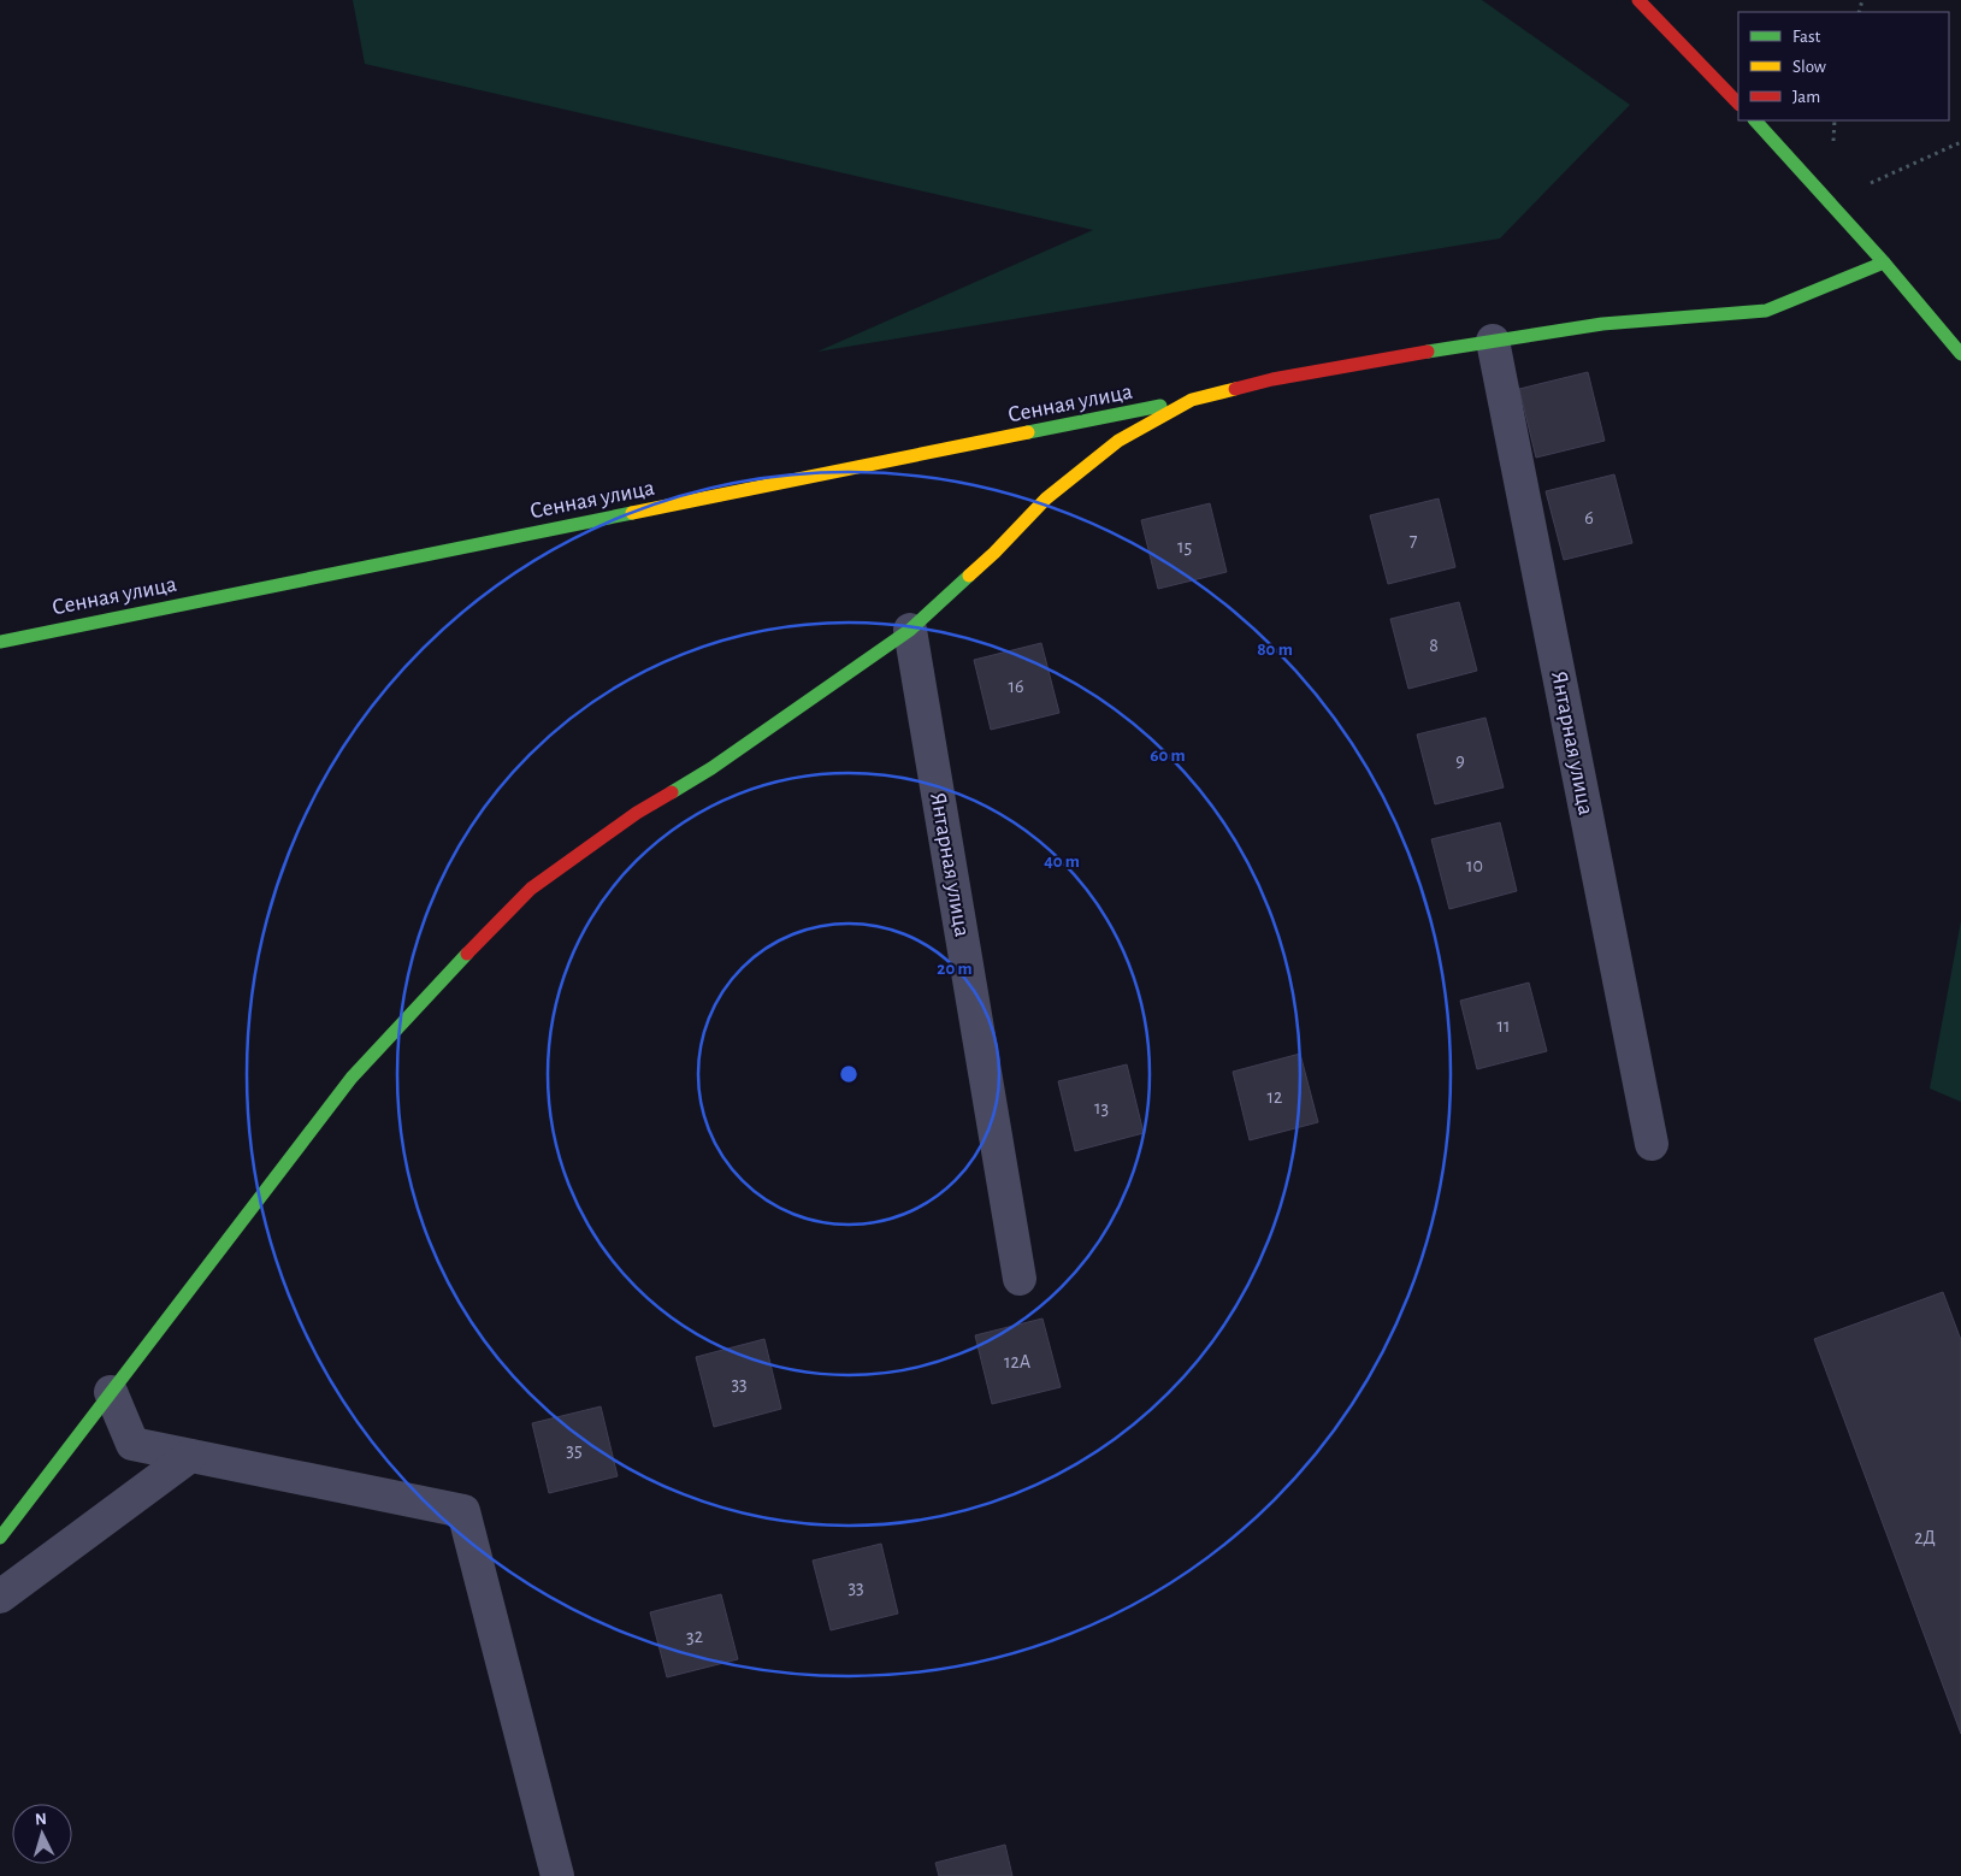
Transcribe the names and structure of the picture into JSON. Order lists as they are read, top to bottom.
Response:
{
  "streets": {
    "street": ["Сенная улица", "Янтарная улица"]
  },
  "house_numbers": [
    "6",
    "7",
    "15",
    "8",
    "16",
    "9",
    "10",
    "11",
    "12",
    "13",
    "12А",
    "33",
    "35",
    "2Д",
    "33",
    "32"
  ],
  "legend": ["Fast", "Slow", "Jam"],
  "north": "top",
  "rings": [
    "80 m",
    "60 m",
    "40 m",
    "20 m"
  ]
}
